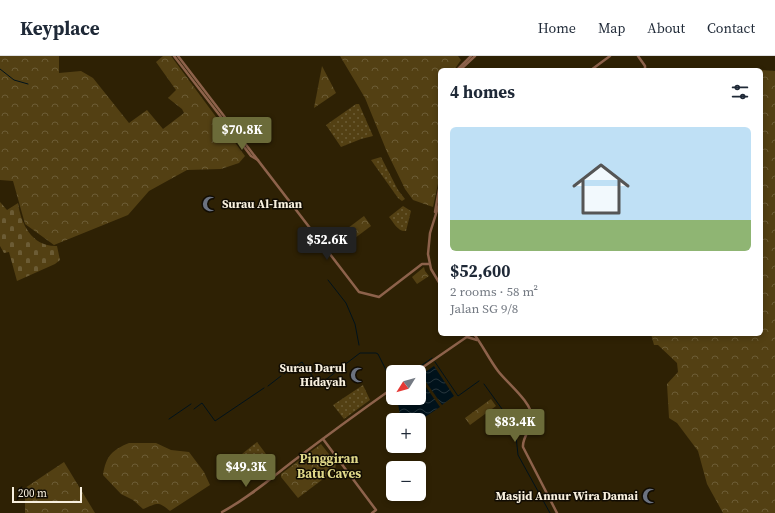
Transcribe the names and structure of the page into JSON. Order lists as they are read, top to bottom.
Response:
{
  "districts": ["Pinggiran Batu Caves"],
  "places": {
    "mosque": ["Surau Al-Iman", "Surau Darul Hidayah", "Masjid Annur Wira Damai"]
  },
  "scale_bar": "200 m",
  "north": "bottom left",
  "page": {
    "header": "Keyplace",
    "nav": [
      "Home",
      "Map",
      "About",
      "Contact"
    ],
    "heading": "4 homes",
    "list": [
      {
        "name": "$52,600",
        "note": "2 rooms · 58 m² · Jalan SG 9/8"
      }
    ],
    "price": [
      "$70.8K",
      "$52.6K",
      "$83.4K",
      "$49.3K"
    ],
    "map_buttons": ["+", "−"],
    "scale": "200 m"
  }
}
